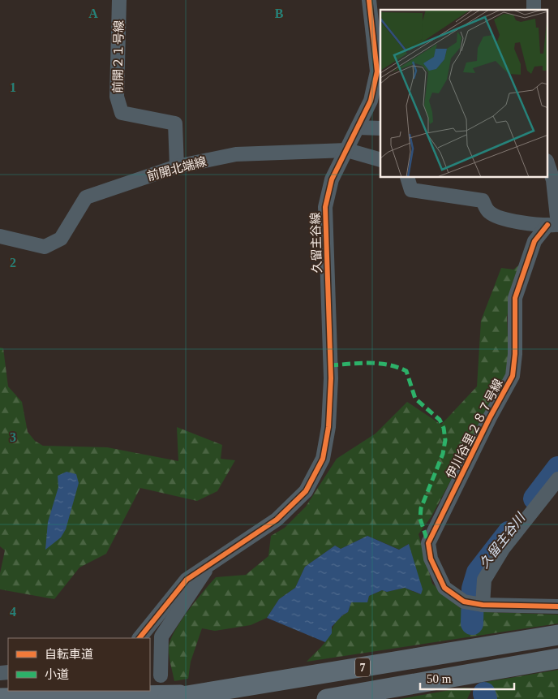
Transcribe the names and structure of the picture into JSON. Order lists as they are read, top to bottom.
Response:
{
  "streets": {
    "highway": ["7"],
    "street": [
      "前開２１号線",
      "前開北端線",
      "久留主谷線",
      "伊川谷里２８７号線"
    ]
  },
  "crossings": [
    ["前開２１号線", "前開北端線"],
    ["前開北端線", "久留主谷線"]
  ],
  "water": ["久留主谷川"],
  "legend": ["自転車道", "小道"],
  "scale_bar": "50 m",
  "grid": {
    "columns": ["A", "B"],
    "rows": [
      "1",
      "2",
      "3",
      "4"
    ]
  }
}
